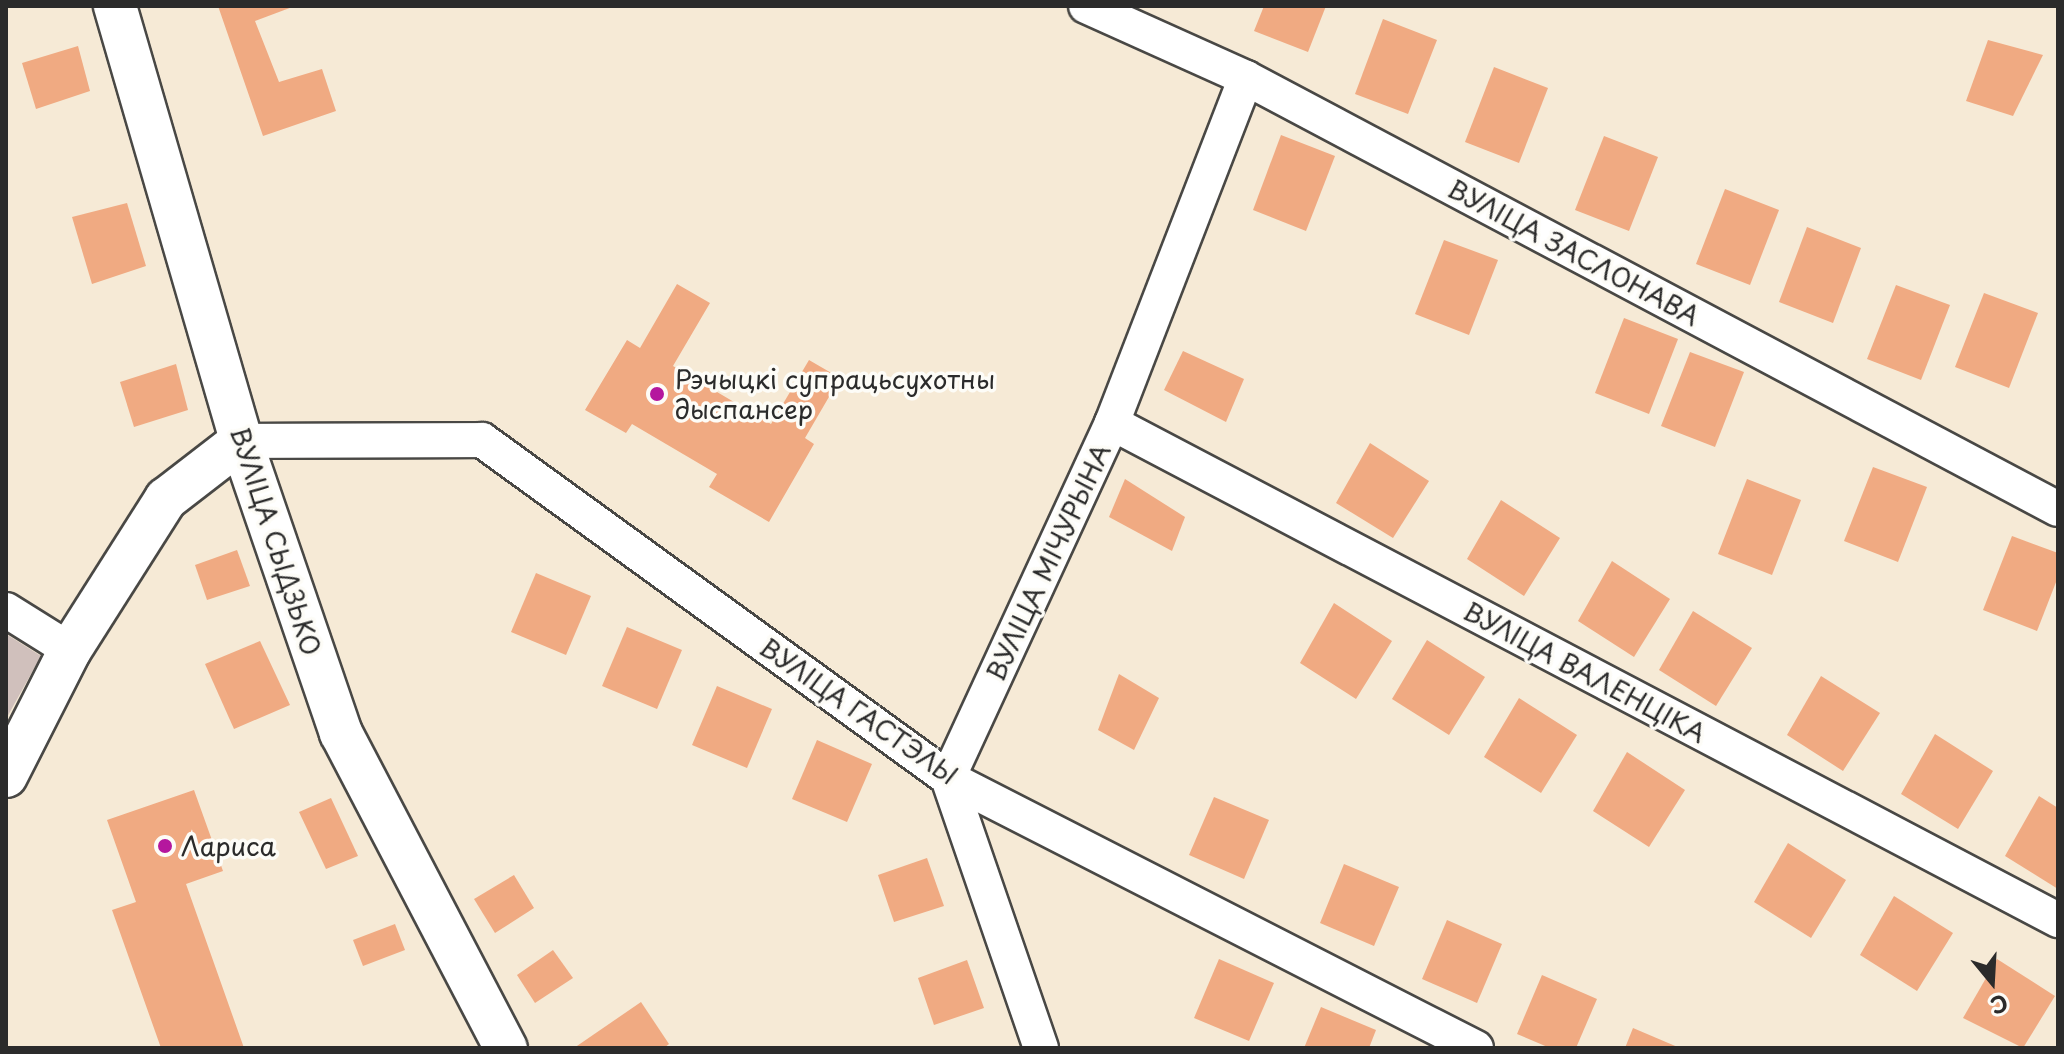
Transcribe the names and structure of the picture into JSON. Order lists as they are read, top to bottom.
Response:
{
  "streets": {
    "street": [
      "ВУЛІЦА ЗАСЛОНАВА",
      "ВУЛІЦА СЫДЗЬКО",
      "ВУЛІЦА МІЧУРЫНА",
      "ВУЛІЦА ВАЛЕНЦІКА",
      "ВУЛІЦА ГАСТЭЛЫ"
    ]
  },
  "crossings": [
    ["ВУЛІЦА ЗАСЛОНАВА", "ВУЛІЦА МІЧУРЫНА"],
    ["ВУЛІЦА СЫДЗЬКО", "ВУЛІЦА ГАСТЭЛЫ"],
    ["ВУЛІЦА МІЧУРЫНА", "ВУЛІЦА ВАЛЕНЦІКА"],
    ["ВУЛІЦА МІЧУРЫНА", "ВУЛІЦА ГАСТЭЛЫ"]
  ],
  "places": ["Рэчыцкі супрацьсухотны дыспансер", "Лариса"],
  "north": "bottom"
}
